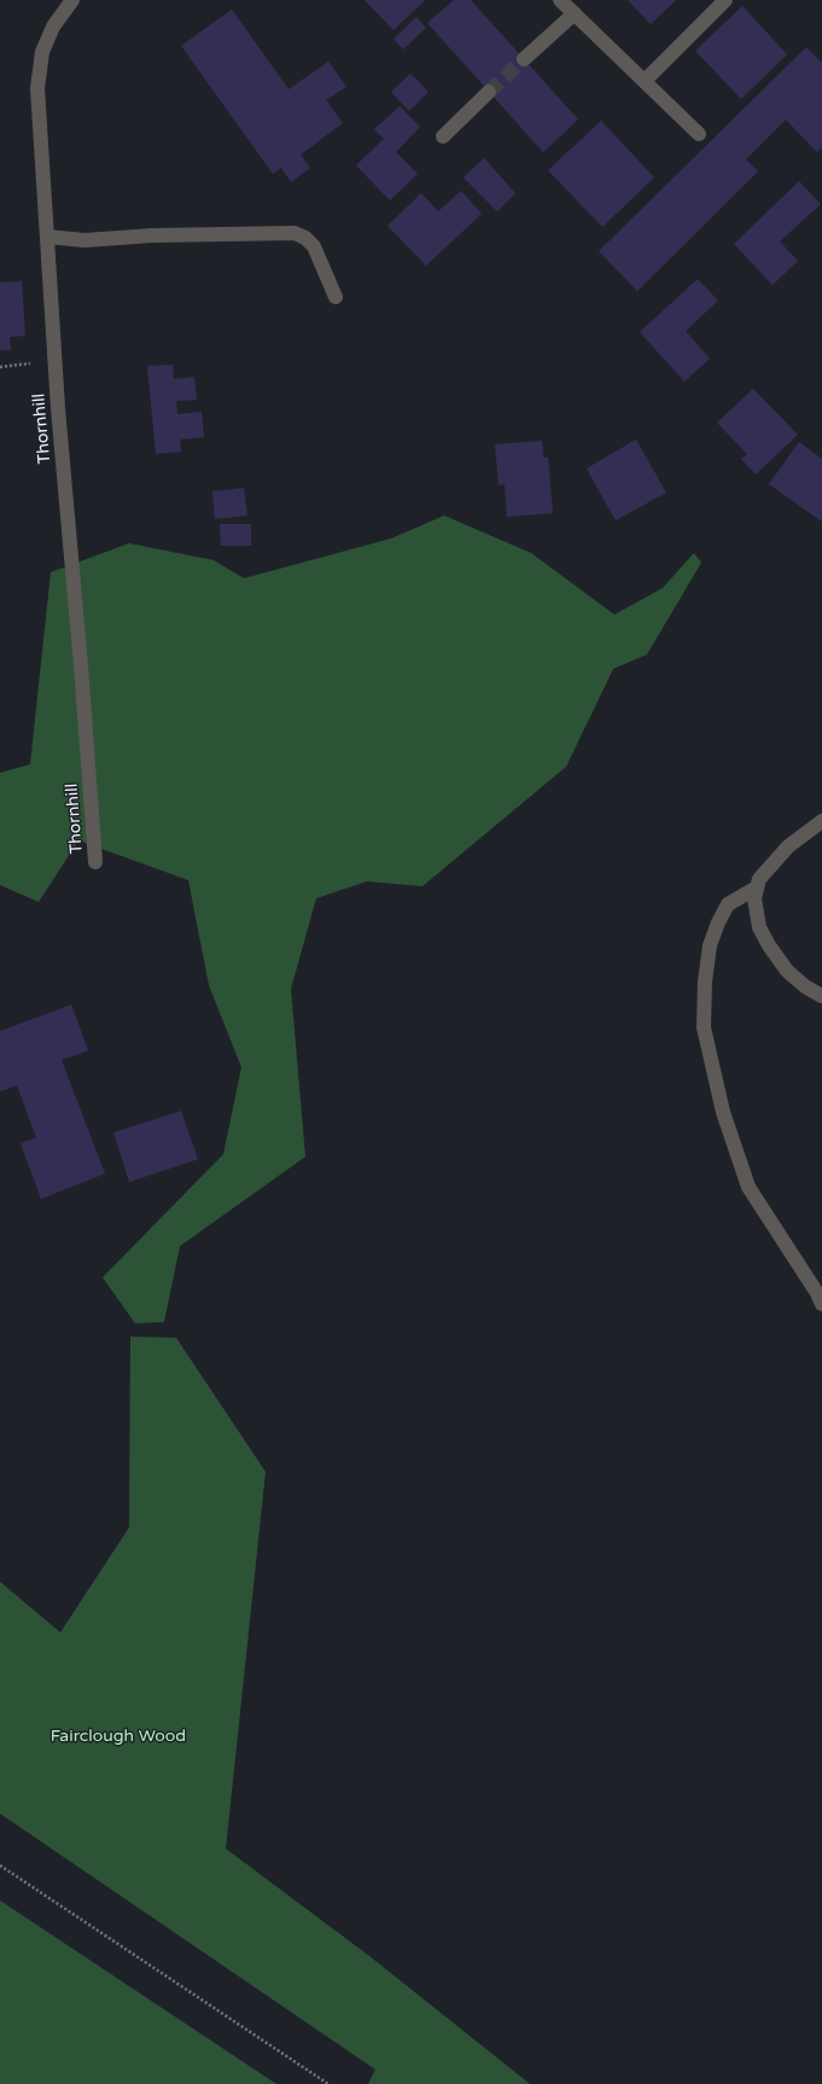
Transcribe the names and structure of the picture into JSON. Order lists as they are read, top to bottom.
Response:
{
  "streets": {
    "street": ["Thornhill"]
  },
  "parks": ["Fairclough Wood"]
}
